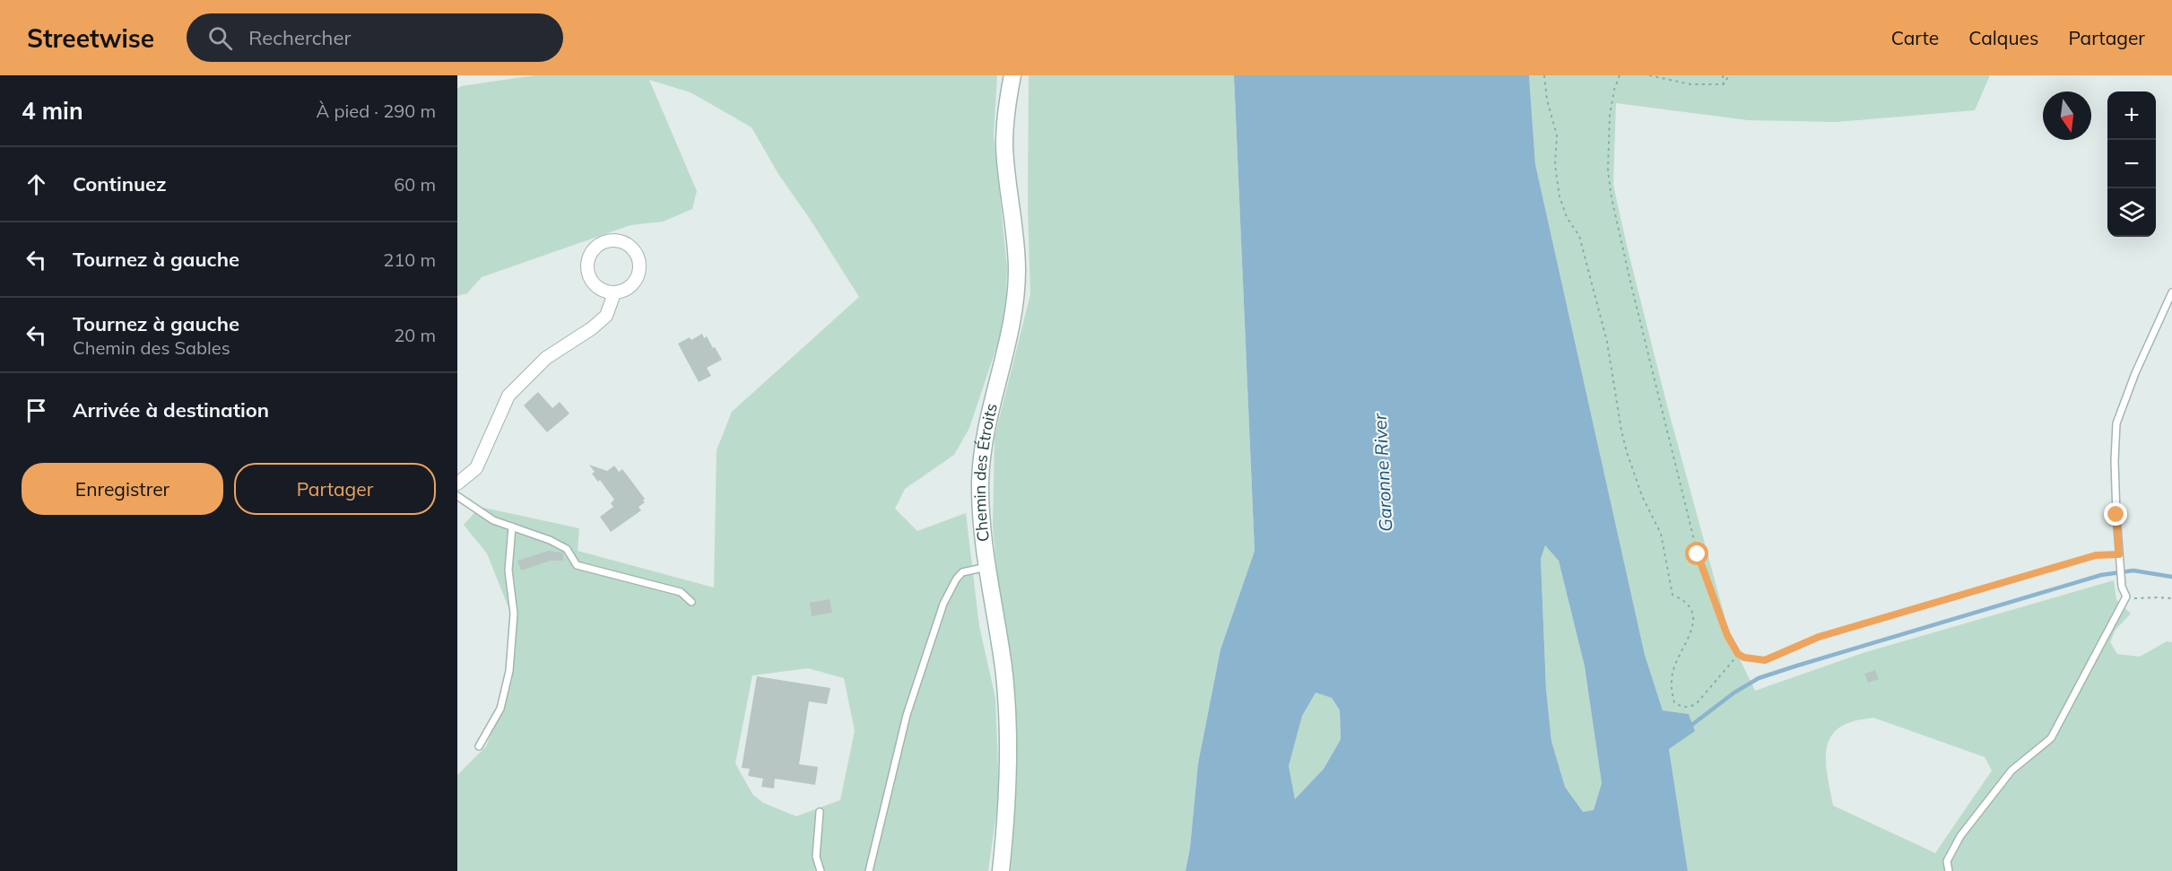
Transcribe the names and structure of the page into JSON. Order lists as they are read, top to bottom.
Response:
{
  "streets": {
    "main road": ["Chemin des Étroits"]
  },
  "water": ["Garonne River"],
  "north": "bottom",
  "page": {
    "header": "Streetwise",
    "search": "Rechercher",
    "nav": ["Carte", "Calques", "Partager"],
    "heading": ["4 min", "À pied · 290 m"],
    "map_buttons": ["+", "−"],
    "list": [
      ["Continuez", "60 m"],
      ["Tournez à gauche", "210 m"],
      ["Tournez à gauche", "Chemin des Sables", "20 m"],
      "Arrivée à destination"
    ],
    "buttons": ["Enregistrer", "Partager"]
  }
}
